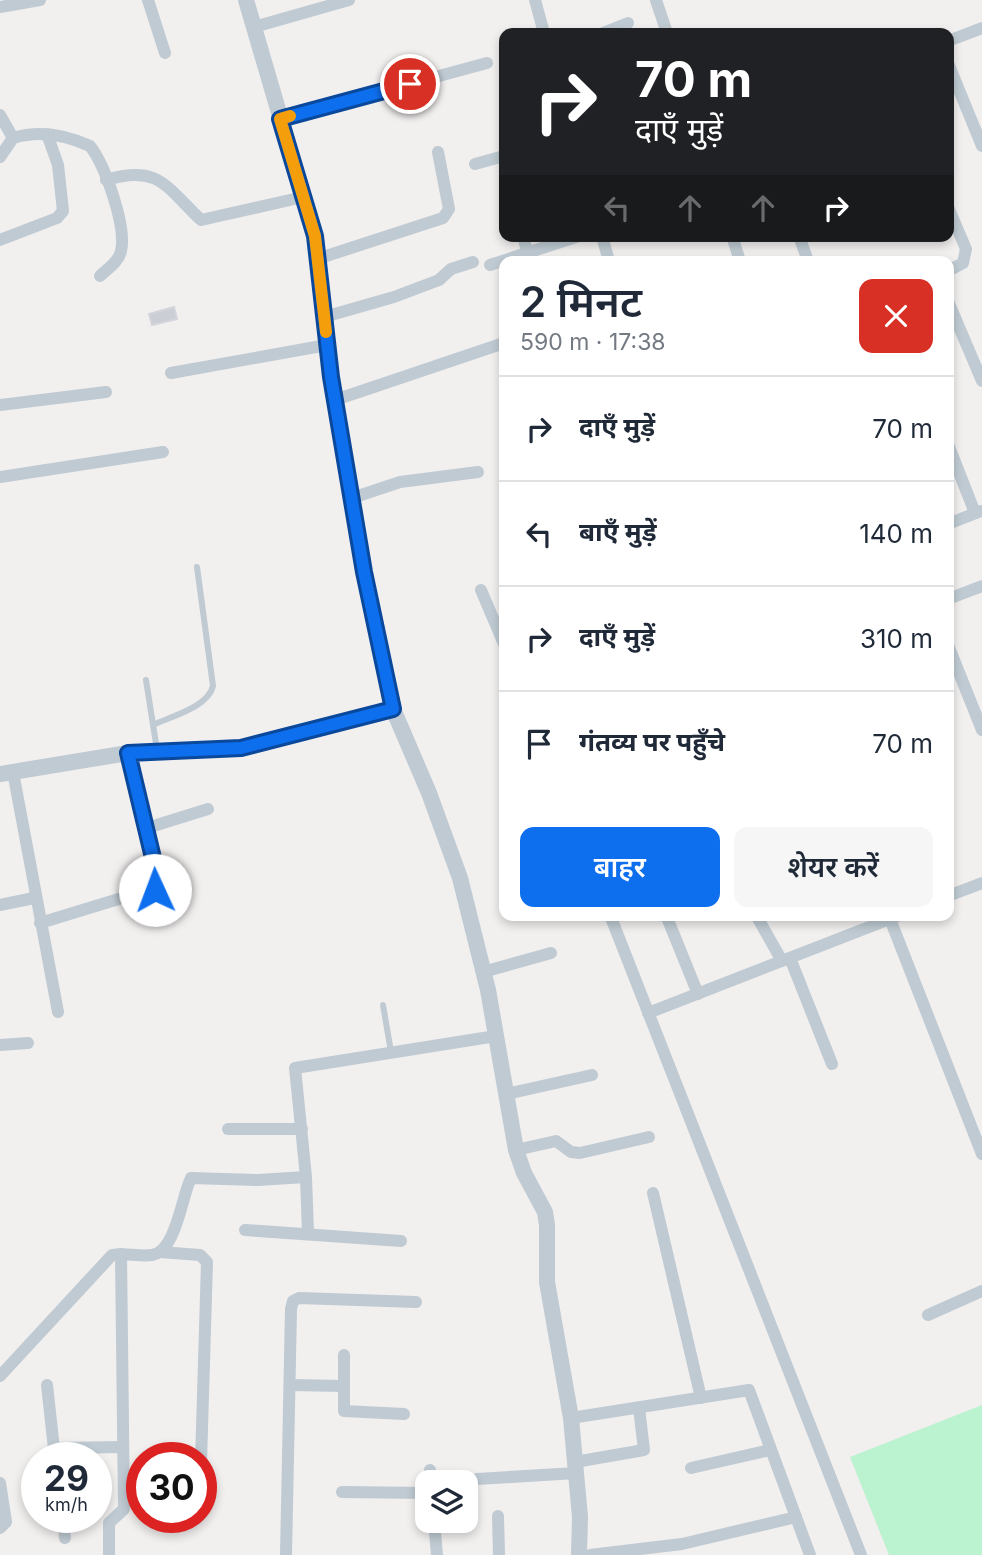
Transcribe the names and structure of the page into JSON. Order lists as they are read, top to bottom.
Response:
{
  "page": {
    "turn": ["70 m", "दाएँ मुड़ें"],
    "heading": ["2 मिनट", "590 m · 17:38"],
    "list": [
      {
        "name": "दाएँ मुड़ें",
        "value": "70 m"
      },
      {
        "name": "बाएँ मुड़ें",
        "value": "140 m"
      },
      {
        "name": "दाएँ मुड़ें",
        "value": "310 m"
      },
      {
        "name": "गंतव्य पर पहुँचे",
        "value": "70 m"
      }
    ],
    "buttons": ["बाहर", "शेयर करें"],
    "speed": "29 km/h",
    "limit": "30"
  }
}
